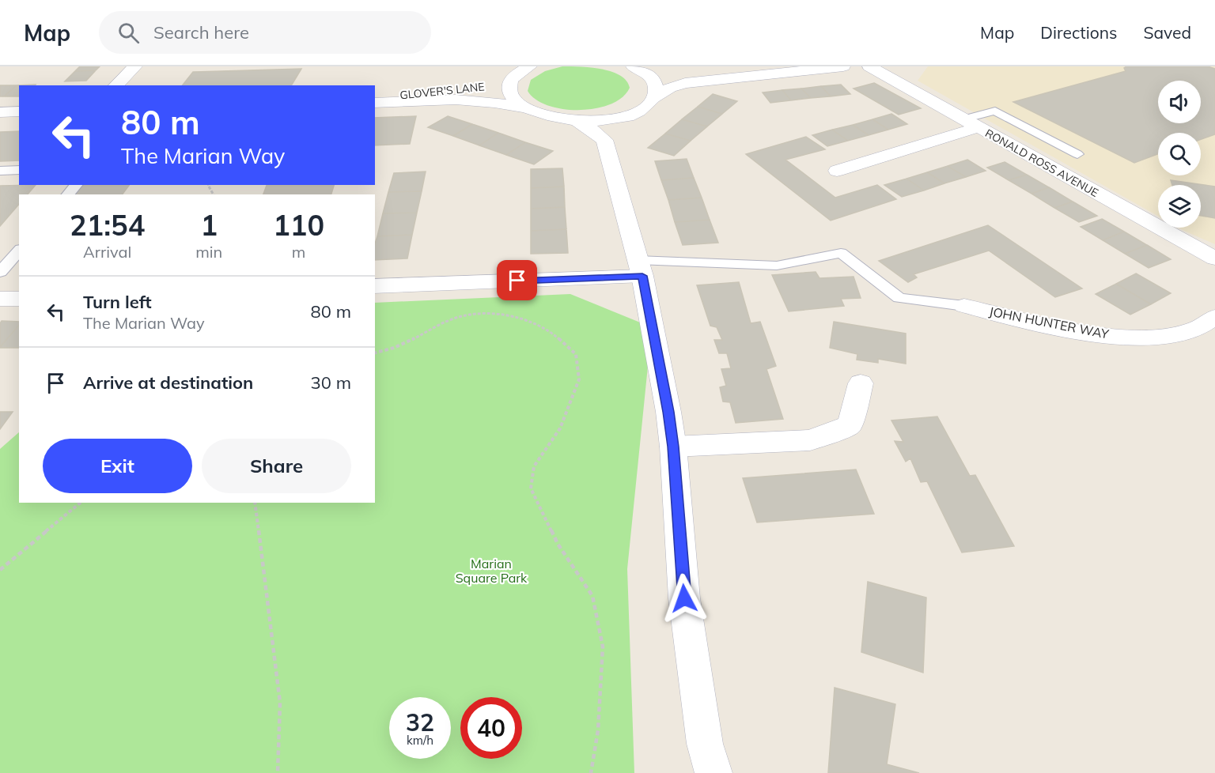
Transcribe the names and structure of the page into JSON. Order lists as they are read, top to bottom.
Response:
{
  "streets": {
    "street": ["GLOVER'S LANE", "RONALD ROSS AVENUE", "JOHN HUNTER WAY"]
  },
  "parks": ["Marian Square Park"],
  "page": {
    "header": "Map",
    "search": "Search here",
    "nav": ["Map", "Directions", "Saved"],
    "turn": ["80 m", "The Marian Way"],
    "eta": [
      "21:54",
      "Arrival",
      "1",
      "min",
      "110",
      "m"
    ],
    "list": [
      {
        "name": "Turn left",
        "note": "The Marian Way",
        "value": "80 m"
      },
      {
        "name": "Arrive at destination",
        "value": "30 m"
      }
    ],
    "buttons": ["Exit", "Share"],
    "speed": "32 km/h",
    "limit": "40"
  }
}
